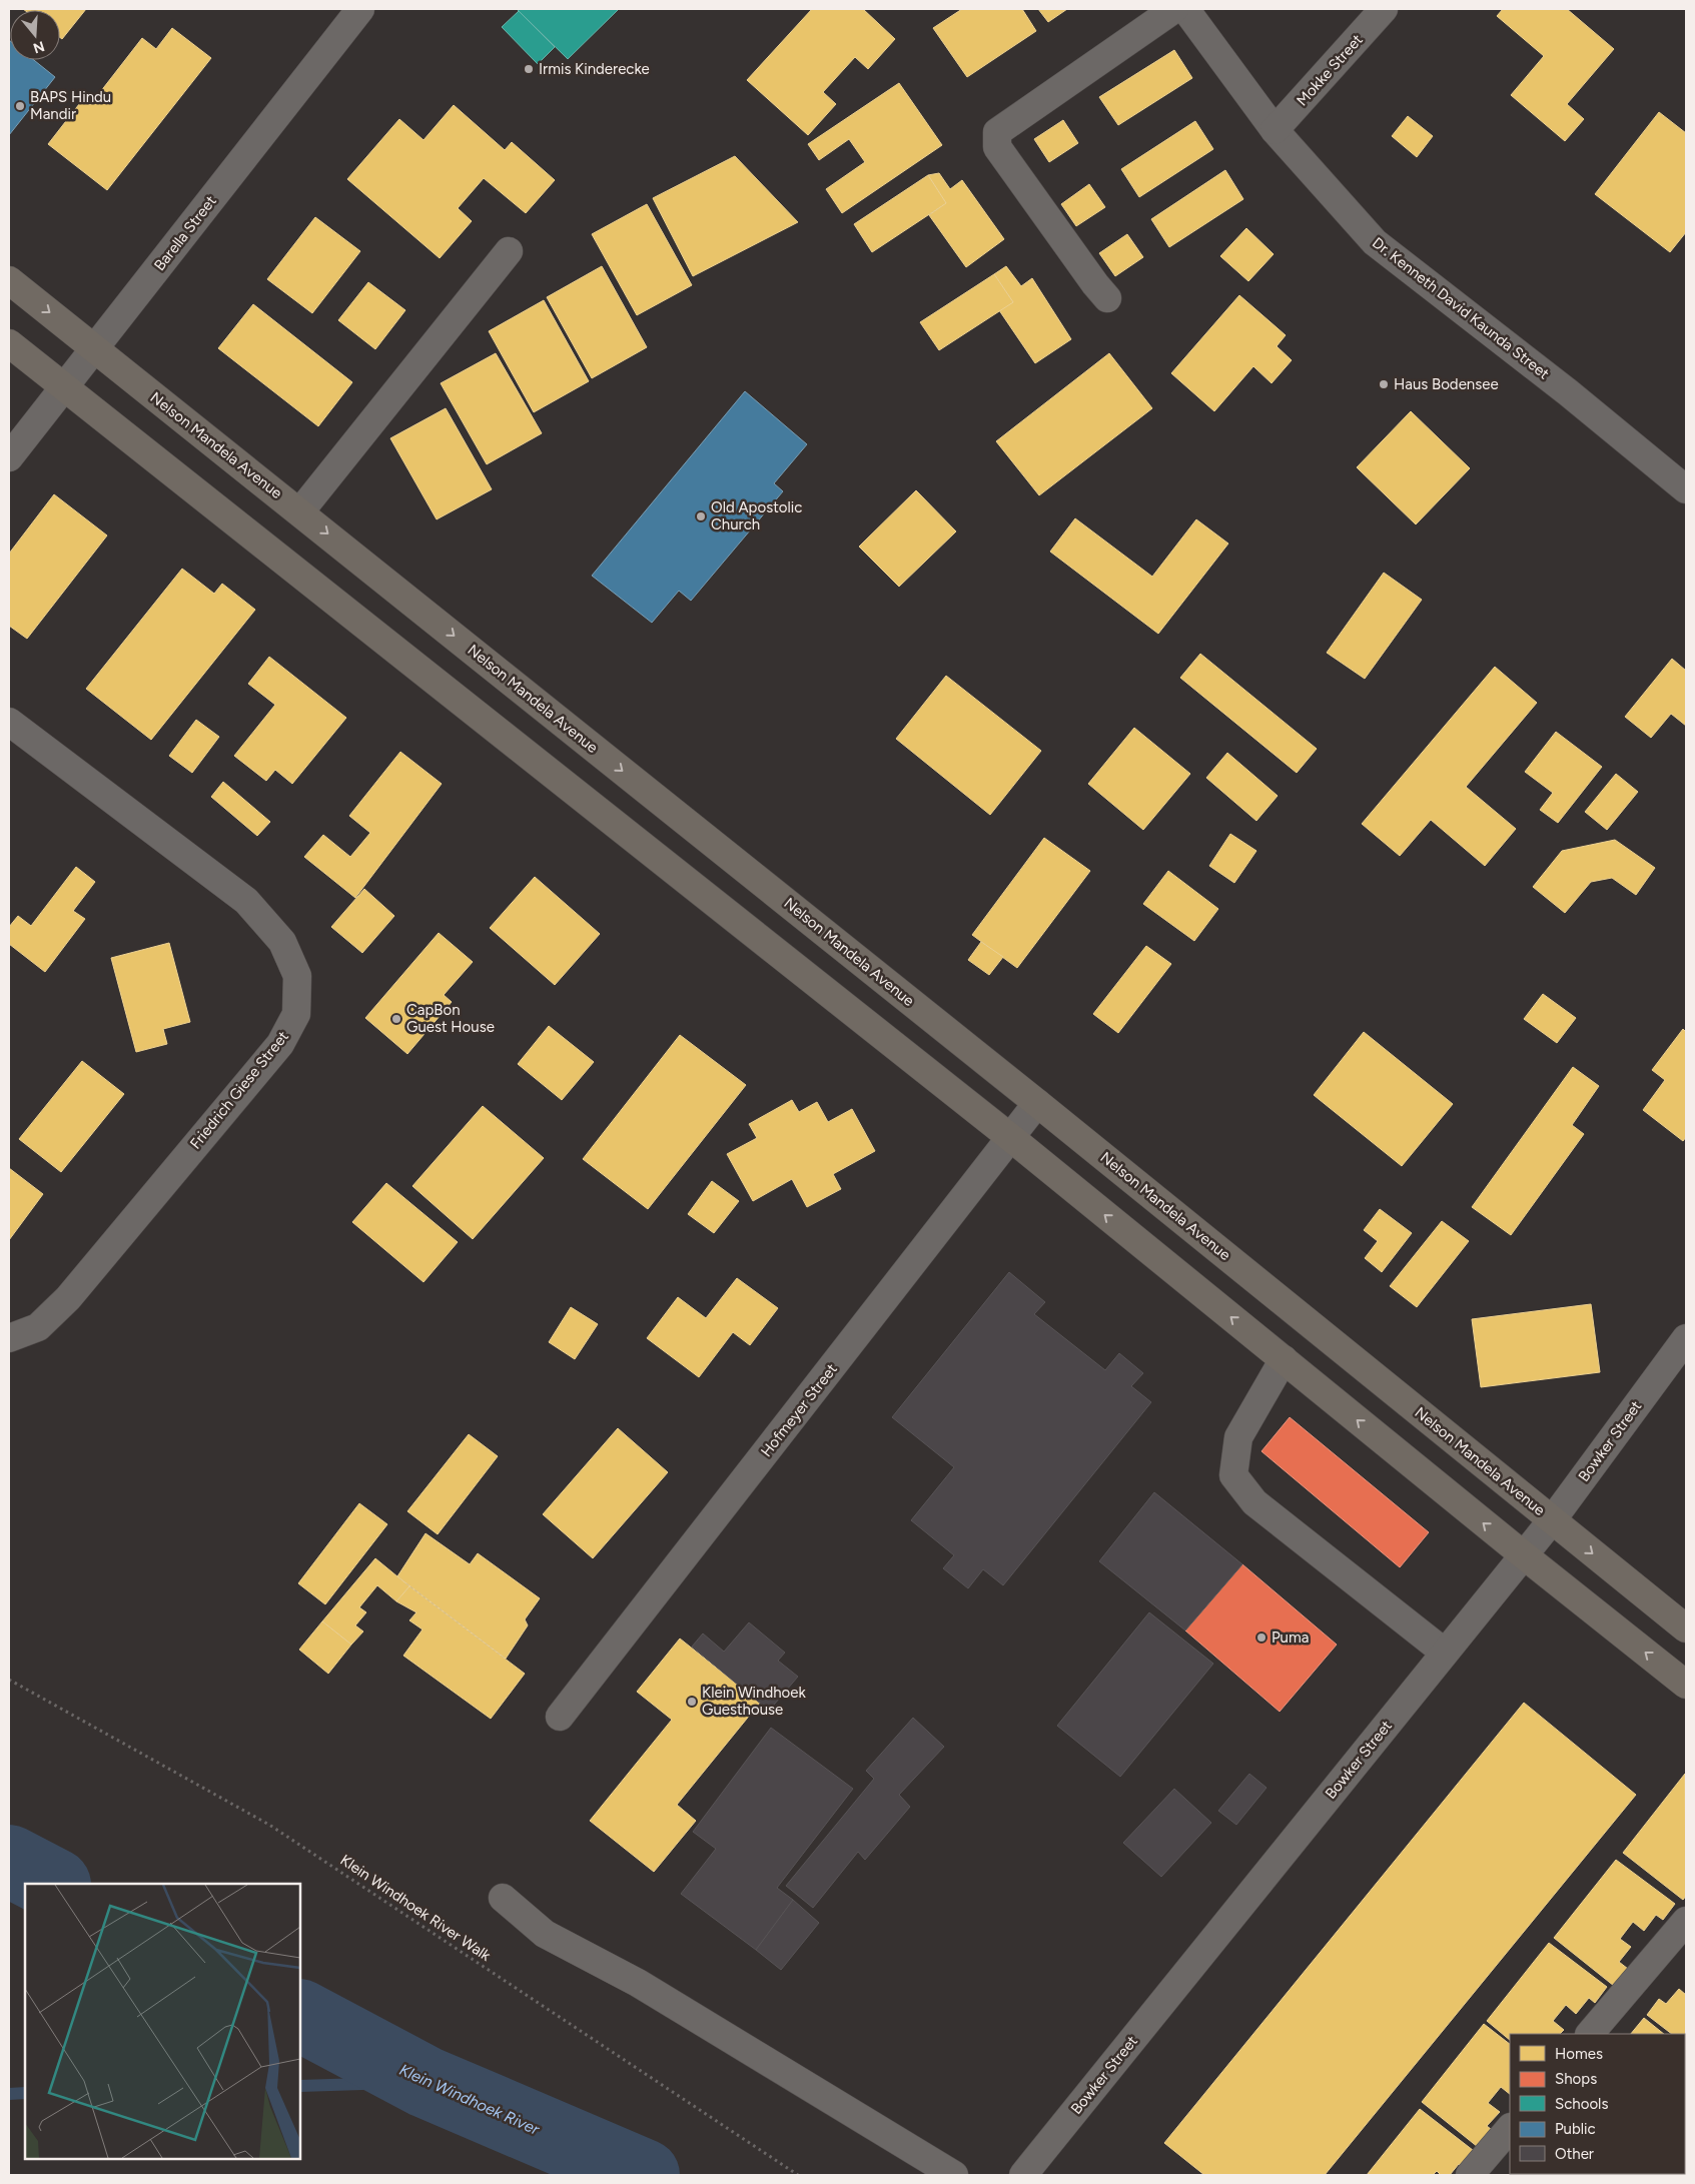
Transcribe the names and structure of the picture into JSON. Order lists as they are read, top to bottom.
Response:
{
  "streets": {
    "main road": ["Nelson Mandela Avenue"],
    "street": [
      "Mokke Street",
      "Barella Street",
      "Dr. Kenneth David Kaunda Street",
      "Friedrich Giese Street",
      "Hofmeyer Street",
      "Bowker Street"
    ],
    "path": ["Klein Windhoek River Walk"]
  },
  "crossings": [
    ["Mokke Street", "Dr. Kenneth David Kaunda Street"],
    ["Barella Street", "Nelson Mandela Avenue"],
    ["Nelson Mandela Avenue", "Hofmeyer Street"],
    ["Nelson Mandela Avenue", "Bowker Street"]
  ],
  "water": ["Klein Windhoek River"],
  "places": [
    "Irmis Kinderecke",
    "BAPS Hindu Mandir",
    "Haus Bodensee",
    "Old Apostolic Church",
    "CapBon Guest House",
    "Puma",
    "Klein Windhoek Guesthouse"
  ],
  "legend": [
    "Homes",
    "Shops",
    "Schools",
    "Public",
    "Other"
  ],
  "north": "bottom"
}
